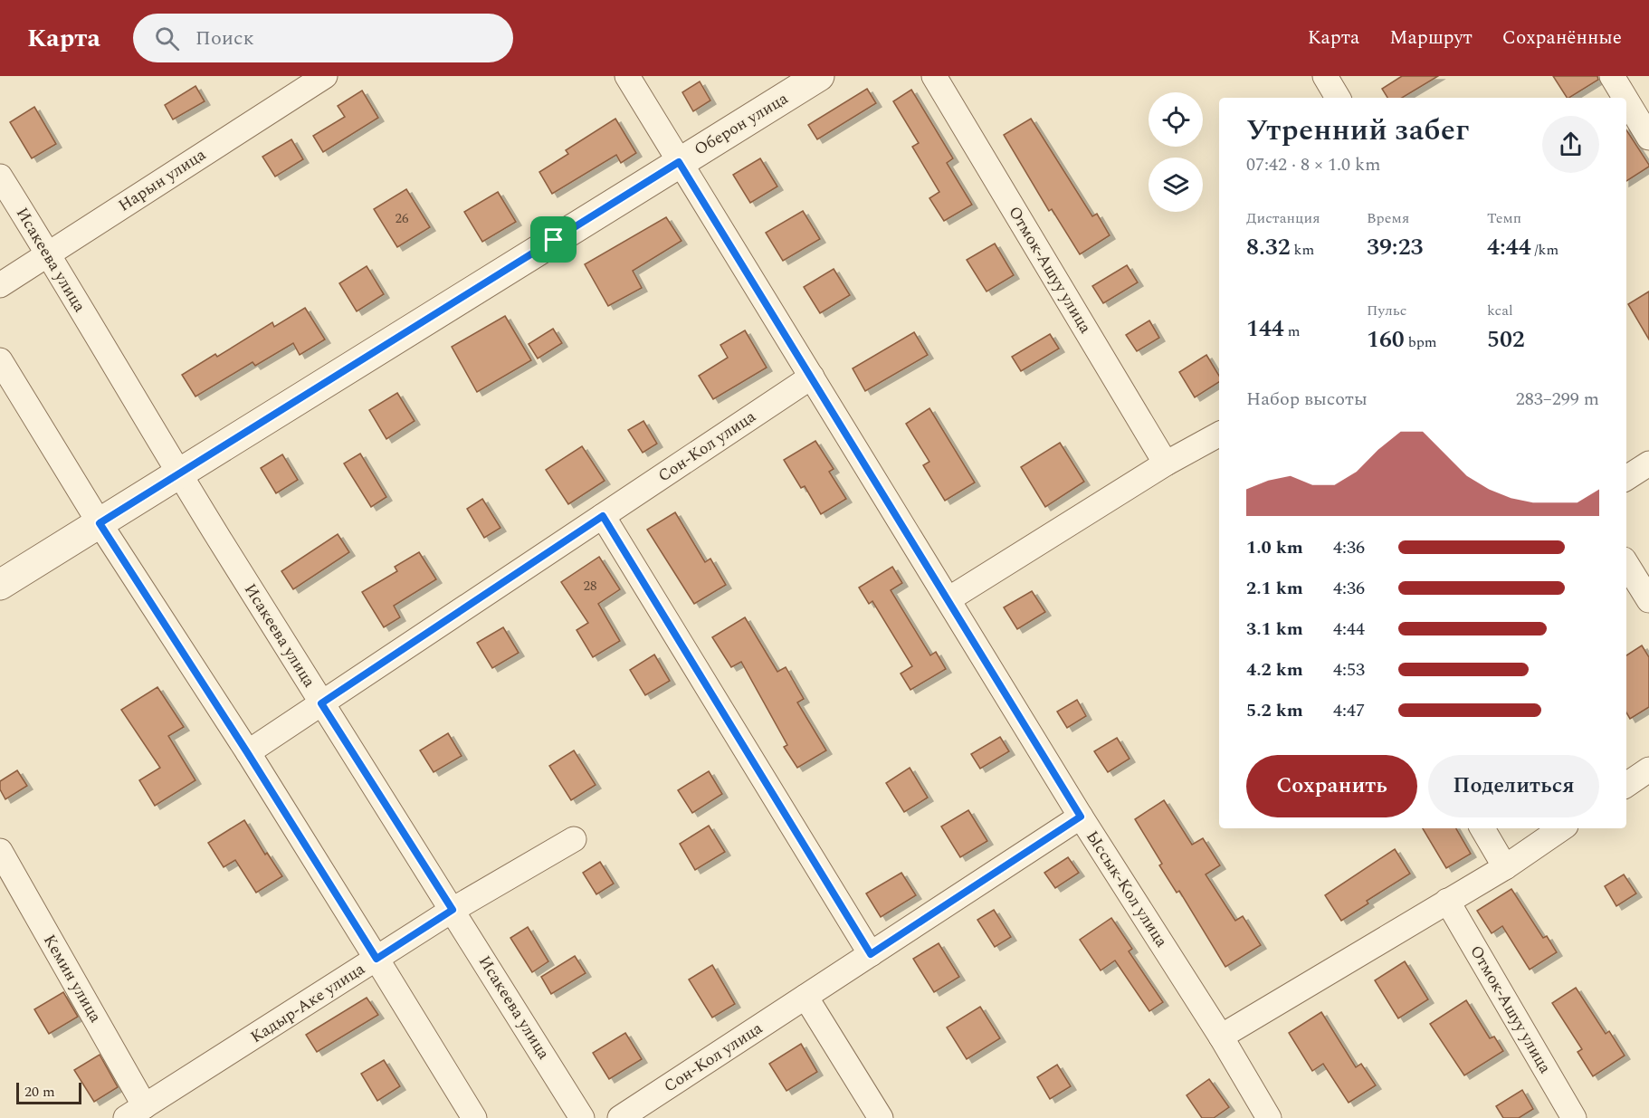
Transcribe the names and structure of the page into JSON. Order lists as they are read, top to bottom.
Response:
{
  "streets": {
    "street": [
      "Оберон улица",
      "Нарын улица",
      "Исакеева улица",
      "Отмок-Ашуу улица",
      "Сон-Кол улица",
      "Ыссык-Кол улица",
      "Кемин улица",
      "Кадыр-Аке улица"
    ]
  },
  "crossings": [
    ["Оберон улица", "Исакеева улица"],
    ["Оберон улица", "Ыссык-Кол улица"],
    ["Нарын улица", "Исакеева улица"],
    ["Исакеева улица", "Сон-Кол улица"],
    ["Исакеева улица", "Кадыр-Аке улица"],
    ["Сон-Кол улица", "Ыссык-Кол улица"],
    ["Кемин улица", "Кадыр-Аке улица"]
  ],
  "house_numbers": ["26", "28"],
  "scale_bar": "20 m",
  "page": {
    "header": "Карта",
    "search": "Поиск",
    "nav": ["Карта", "Маршрут", "Сохранённые"],
    "heading": ["Утренний забег", "07:42 · 8 × 1.0 km"],
    "stats": [
      ["Дистанция", "8.32 km"],
      ["Время", "39:23"],
      ["Темп", "4:44 /km"],
      ["144 m"],
      ["Пульс", "160 bpm"],
      ["kcal", "502"]
    ],
    "chart": ["Набор высоты", "283–299 m"],
    "list": [
      {
        "name": "1.0 km",
        "note": "4:36"
      },
      {
        "name": "2.1 km",
        "note": "4:36"
      },
      {
        "name": "3.1 km",
        "note": "4:44"
      },
      {
        "name": "4.2 km",
        "note": "4:53"
      },
      {
        "name": "5.2 km",
        "note": "4:47"
      }
    ],
    "buttons": ["Сохранить", "Поделиться"],
    "scale": "20 m"
  }
}
